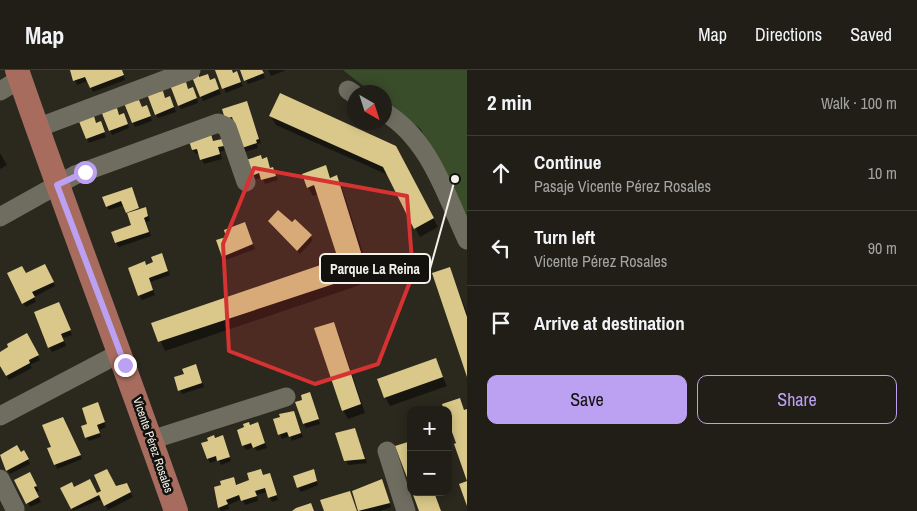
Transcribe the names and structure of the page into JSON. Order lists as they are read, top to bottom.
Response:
{
  "streets": {
    "main road": ["Vicente Pérez Rosales"]
  },
  "places": ["Parque La Reina"],
  "north": "bottom right",
  "page": {
    "header": "Map",
    "nav": ["Map", "Directions", "Saved"],
    "heading": ["2 min", "Walk · 100 m"],
    "list": [
      ["Continue", "Pasaje Vicente Pérez Rosales", "10 m"],
      ["Turn left", "Vicente Pérez Rosales", "90 m"],
      "Arrive at destination"
    ],
    "buttons": ["Save", "Share"],
    "map_buttons": ["+", "−"]
  }
}
